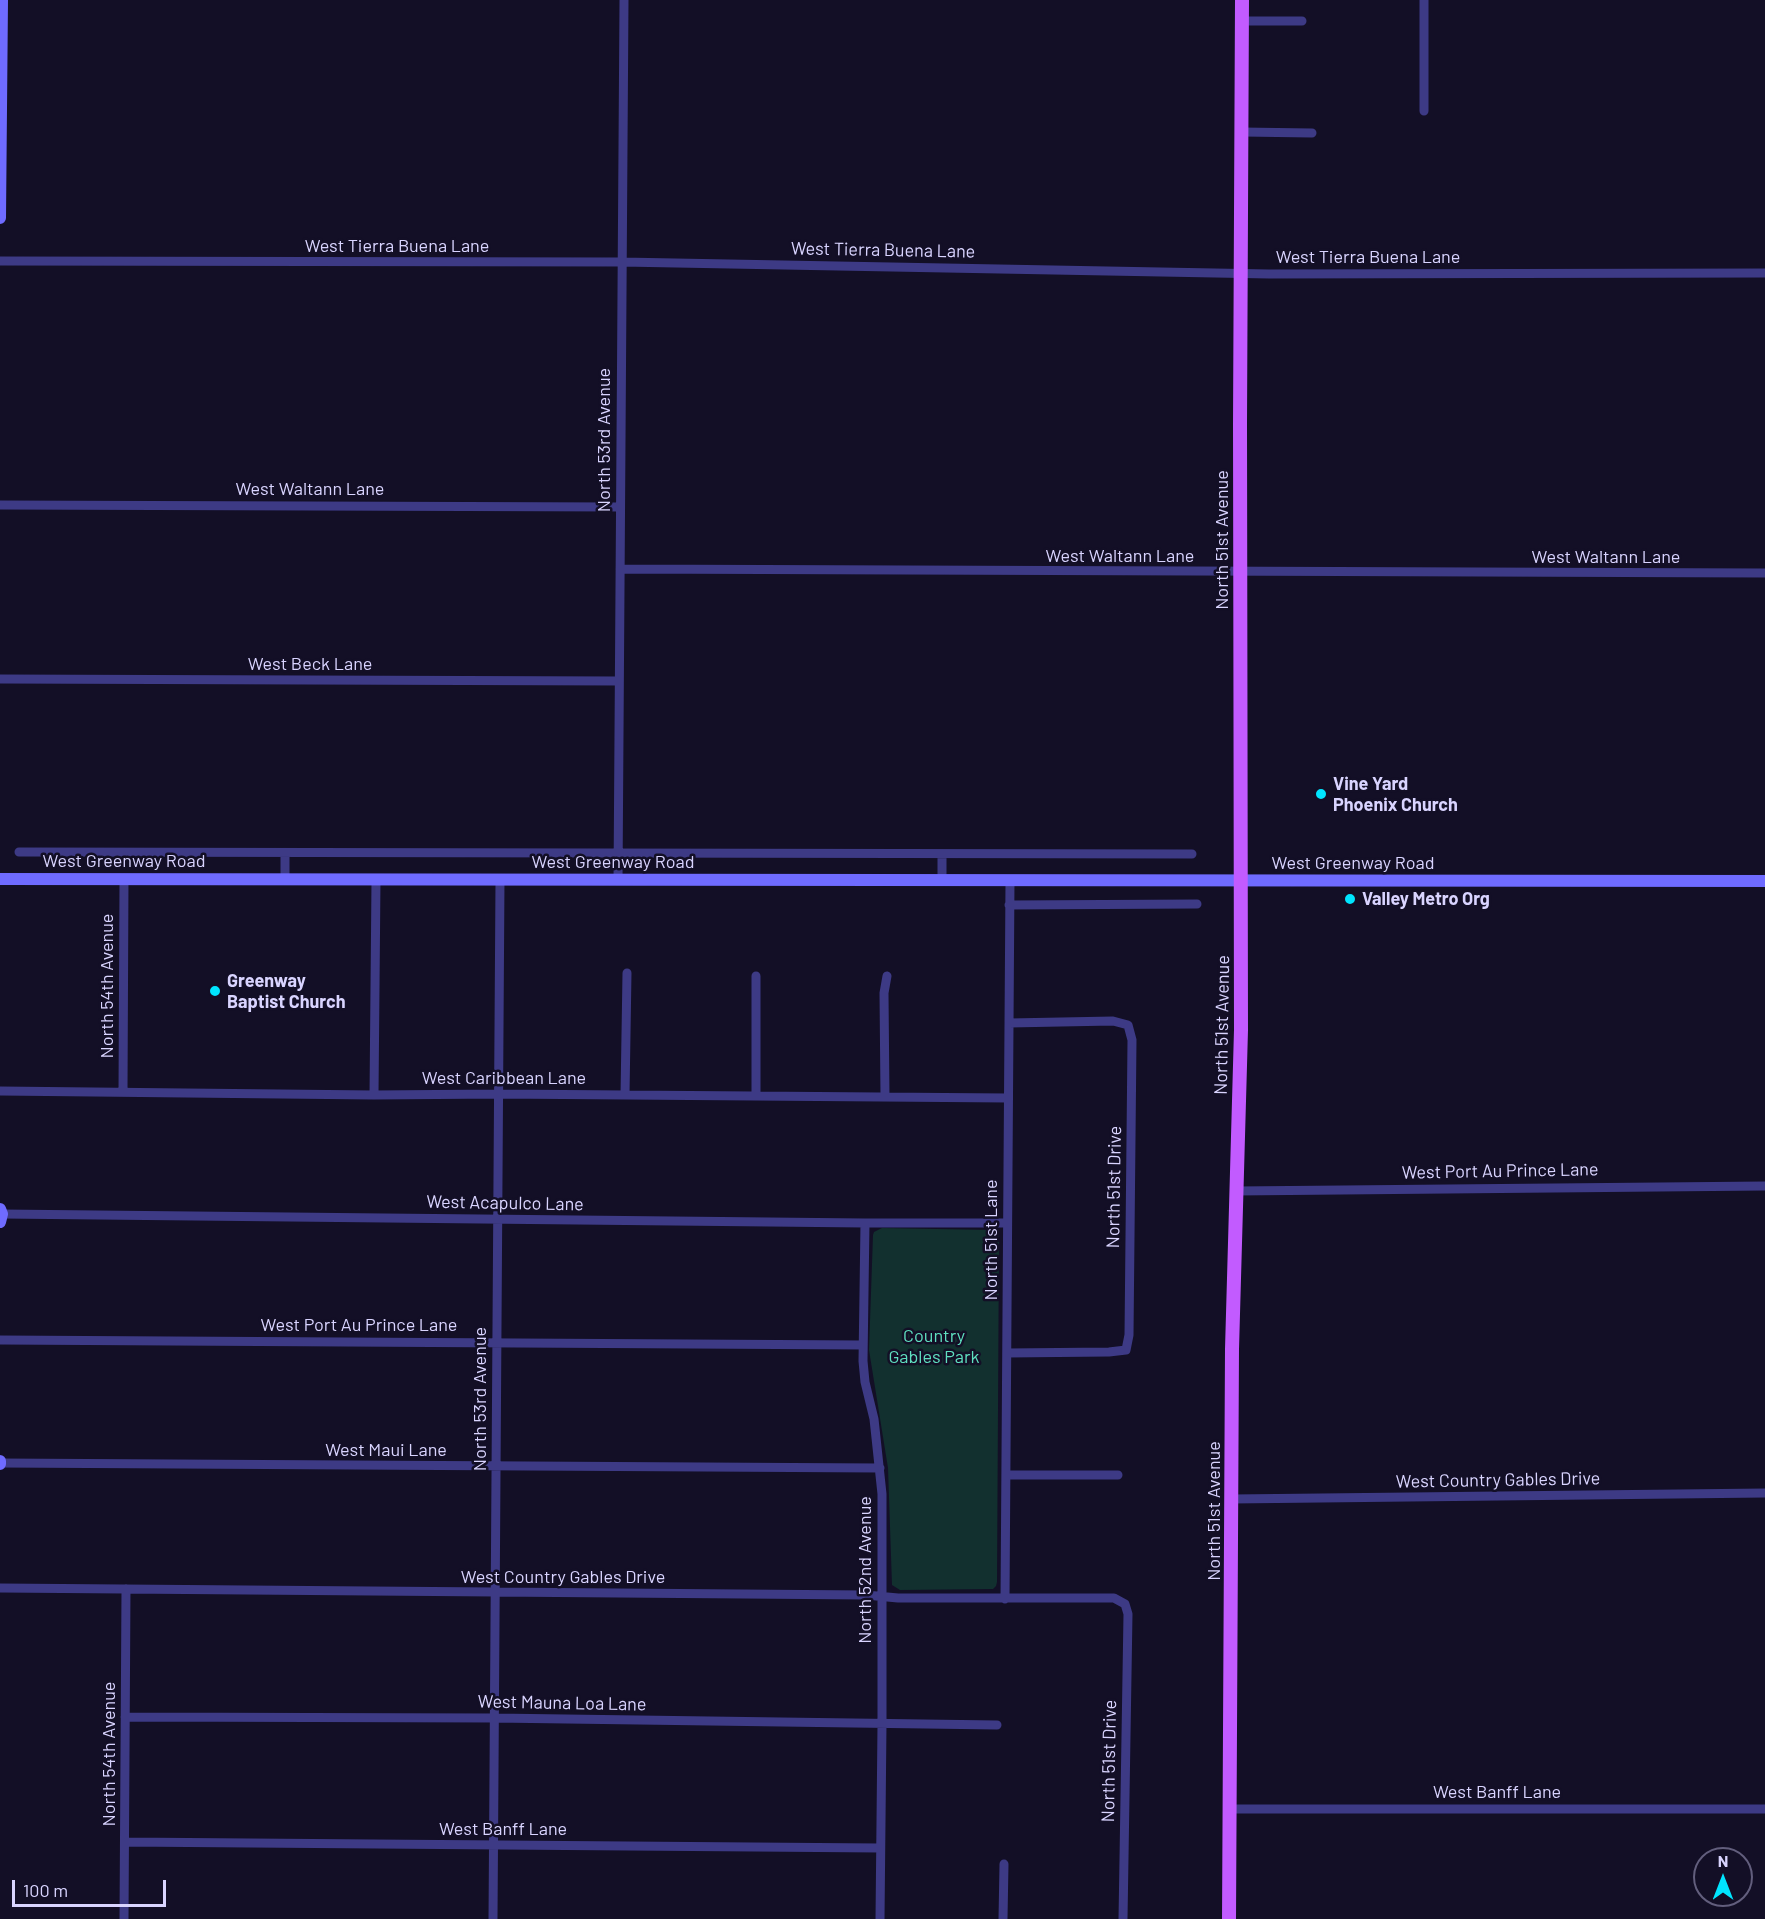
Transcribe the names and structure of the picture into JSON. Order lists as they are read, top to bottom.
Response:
{
  "streets": {
    "main road": ["North 51st Avenue", "West Greenway Road"],
    "street": [
      "West Tierra Buena Lane",
      "North 53rd Avenue",
      "West Waltann Lane",
      "West Beck Lane",
      "North 54th Avenue",
      "West Caribbean Lane",
      "West Port Au Prince Lane",
      "North 51st Drive",
      "West Acapulco Lane",
      "North 51st Lane",
      "West Maui Lane",
      "West Country Gables Drive",
      "North 52nd Avenue",
      "West Mauna Loa Lane",
      "West Banff Lane"
    ]
  },
  "crossings": [
    ["West Tierra Buena Lane", "North 53rd Avenue"],
    ["West Tierra Buena Lane", "North 51st Avenue"],
    ["North 53rd Avenue", "West Waltann Lane"],
    ["North 53rd Avenue", "West Beck Lane"],
    ["North 53rd Avenue", "West Greenway Road"],
    ["North 53rd Avenue", "West Caribbean Lane"],
    ["North 53rd Avenue", "West Port Au Prince Lane"],
    ["North 53rd Avenue", "West Acapulco Lane"],
    ["North 53rd Avenue", "West Maui Lane"],
    ["North 53rd Avenue", "West Country Gables Drive"],
    ["North 53rd Avenue", "West Mauna Loa Lane"],
    ["North 53rd Avenue", "West Banff Lane"],
    ["West Waltann Lane", "North 51st Avenue"],
    ["North 51st Avenue", "West Greenway Road"],
    ["North 51st Avenue", "West Port Au Prince Lane"],
    ["North 51st Avenue", "West Country Gables Drive"],
    ["North 51st Avenue", "West Banff Lane"],
    ["West Greenway Road", "North 54th Avenue"],
    ["West Greenway Road", "North 51st Lane"],
    ["North 54th Avenue", "West Caribbean Lane"],
    ["North 54th Avenue", "West Country Gables Drive"],
    ["North 54th Avenue", "West Mauna Loa Lane"],
    ["North 54th Avenue", "West Banff Lane"],
    ["West Caribbean Lane", "North 51st Lane"],
    ["West Port Au Prince Lane", "North 52nd Avenue"],
    ["North 51st Drive", "North 51st Lane"],
    ["North 51st Drive", "West Country Gables Drive"],
    ["West Acapulco Lane", "North 51st Lane"],
    ["West Acapulco Lane", "North 52nd Avenue"],
    ["North 51st Lane", "West Country Gables Drive"],
    ["West Maui Lane", "North 52nd Avenue"],
    ["West Country Gables Drive", "North 52nd Avenue"],
    ["North 52nd Avenue", "West Mauna Loa Lane"],
    ["North 52nd Avenue", "West Banff Lane"]
  ],
  "parks": ["Country Gables Park"],
  "places": ["Vine Yard Phoenix Church", "Valley Metro Org", "Greenway Baptist Church"],
  "scale_bar": "100 m",
  "north": "top"
}
